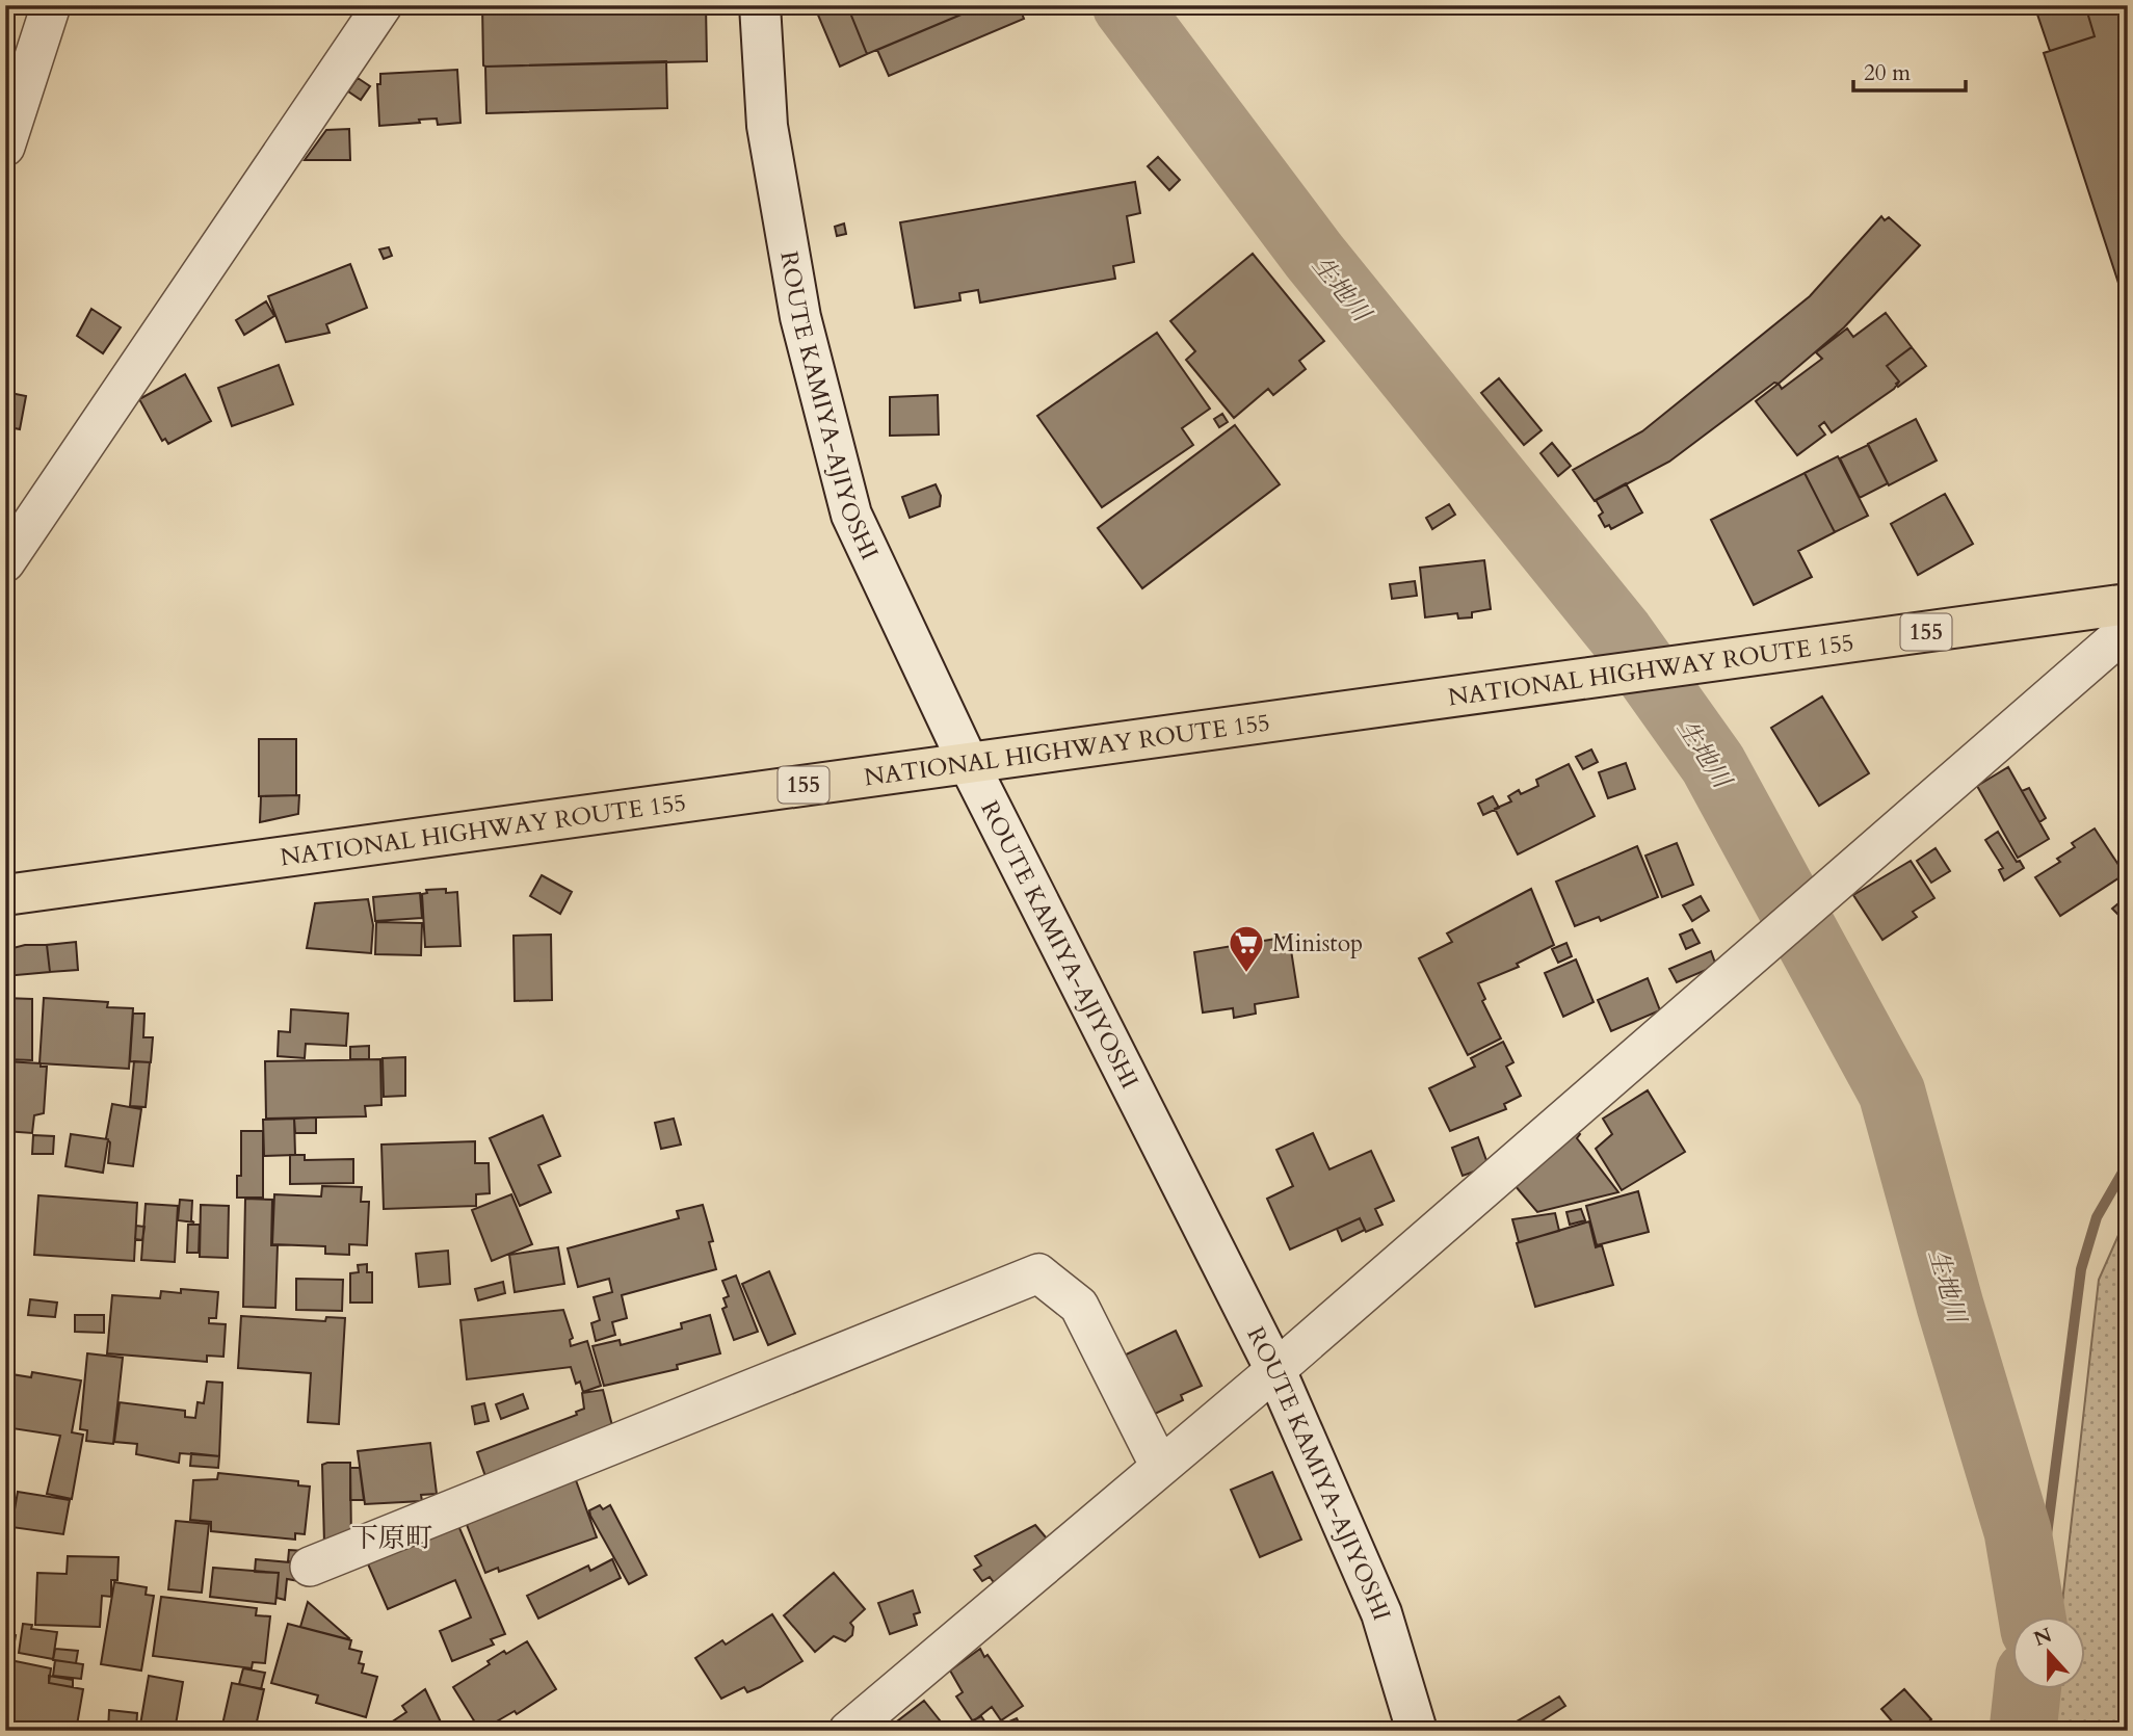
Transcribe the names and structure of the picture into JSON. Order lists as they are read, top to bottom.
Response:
{
  "streets": {
    "highway": ["155", "NATIONAL HIGHWAY ROUTE 155"],
    "main road": ["ROUTE KAMIYA-AJIYOSHI"]
  },
  "crossings": [
    ["ROUTE KAMIYA-AJIYOSHI", "NATIONAL HIGHWAY ROUTE 155"]
  ],
  "districts": ["下原町"],
  "water": ["生地川"],
  "places": {
    "supermarket": ["Ministop"]
  },
  "scale_bar": "20 m",
  "north": "top"
}
